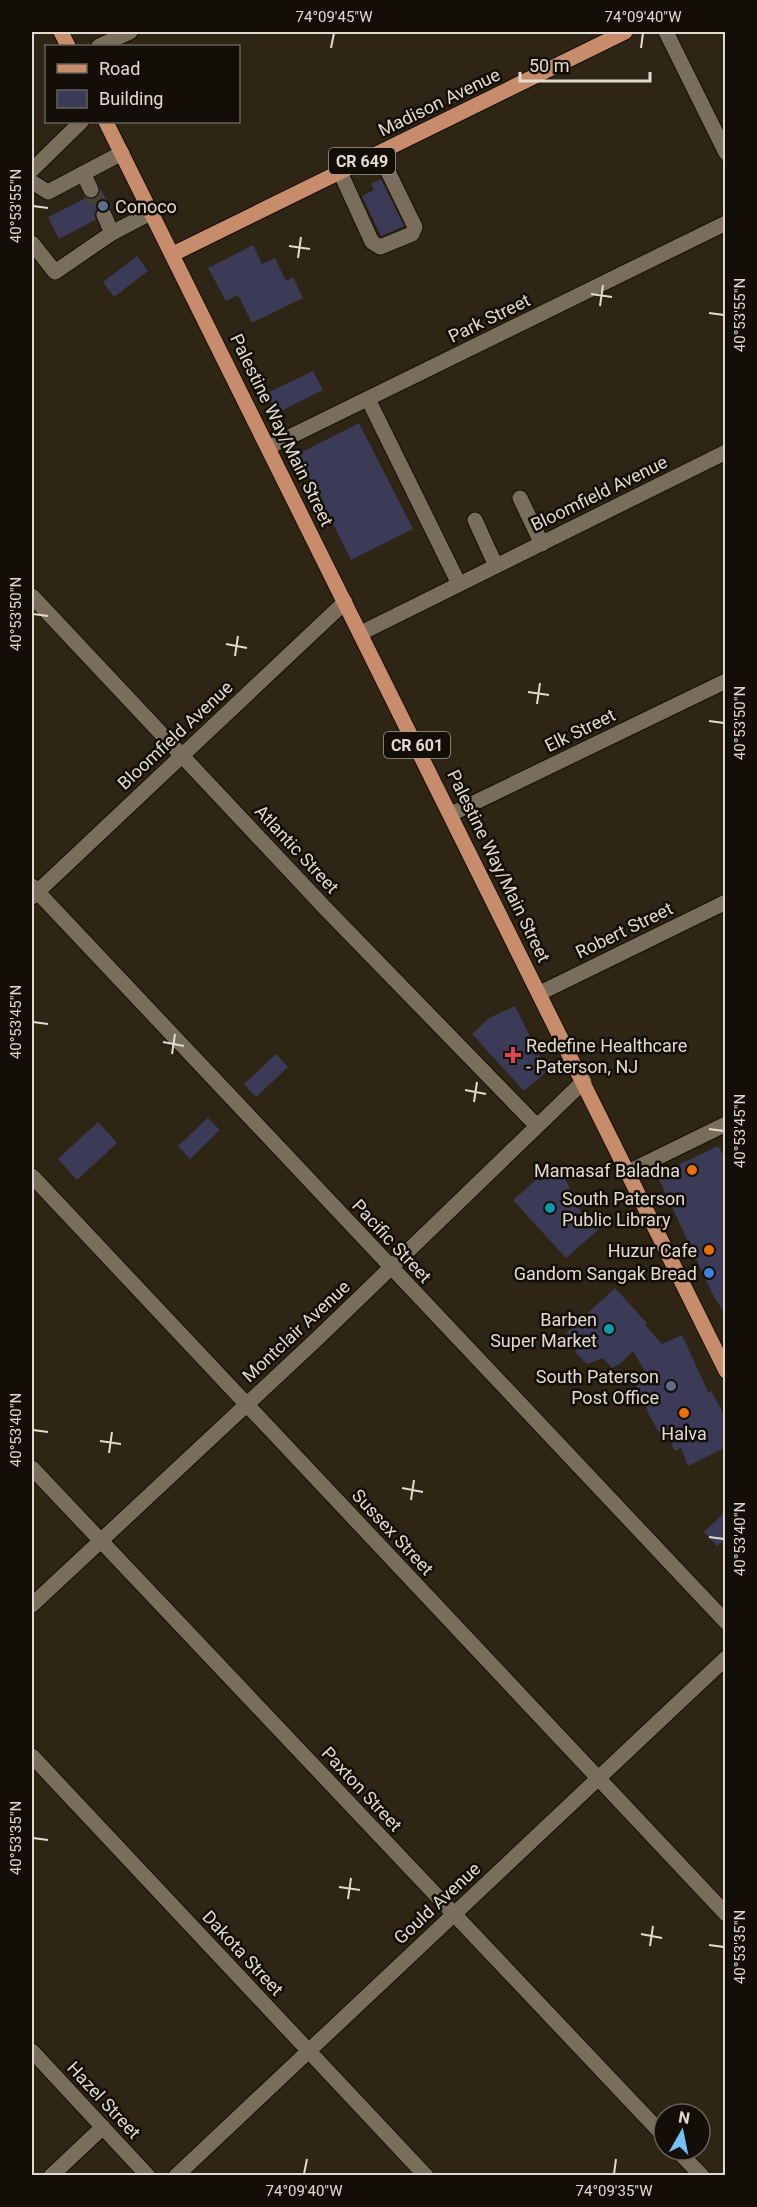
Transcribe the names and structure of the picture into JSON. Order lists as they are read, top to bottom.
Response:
{
  "streets": {
    "main road": [
      "Madison Avenue",
      "CR 649",
      "Palestine Way/Main Street",
      "CR 601"
    ],
    "street": [
      "Park Street",
      "Bloomfield Avenue",
      "Elk Street",
      "Atlantic Street",
      "Robert Street",
      "Pacific Street",
      "Montclair Avenue",
      "Sussex Street",
      "Paxton Street",
      "Gould Avenue",
      "Dakota Street",
      "Hazel Street"
    ]
  },
  "crossings": [
    ["Madison Avenue", "Palestine Way/Main Street"],
    ["Park Street", "Palestine Way/Main Street"],
    ["Palestine Way/Main Street", "Bloomfield Avenue"],
    ["Palestine Way/Main Street", "Elk Street"],
    ["Palestine Way/Main Street", "Robert Street"],
    ["Palestine Way/Main Street", "Montclair Avenue"],
    ["Bloomfield Avenue", "Atlantic Street"],
    ["Bloomfield Avenue", "Pacific Street"],
    ["Atlantic Street", "Montclair Avenue"],
    ["Pacific Street", "Montclair Avenue"],
    ["Montclair Avenue", "Sussex Street"],
    ["Montclair Avenue", "Paxton Street"],
    ["Sussex Street", "Gould Avenue"],
    ["Paxton Street", "Gould Avenue"],
    ["Gould Avenue", "Dakota Street"]
  ],
  "places": {
    "other": [
      "Conoco",
      "Mamasaf Baladna",
      "South Paterson Public Library",
      "Huzur Cafe",
      "Gandom Sangak Bread",
      "Barben Super Market",
      "South Paterson Post Office",
      "Halva"
    ],
    "health": ["Redefine Healthcare - Paterson, NJ"]
  },
  "legend": ["Road", "Building"],
  "scale_bar": "50 m",
  "north": "top",
  "coordinates": [
    "74°09'45\"W",
    "74°09'40\"W",
    "40°53'55\"N",
    "40°53'50\"N",
    "40°53'45\"N",
    "40°53'40\"N",
    "40°53'35\"N",
    "74°09'35\"W"
  ]
}
